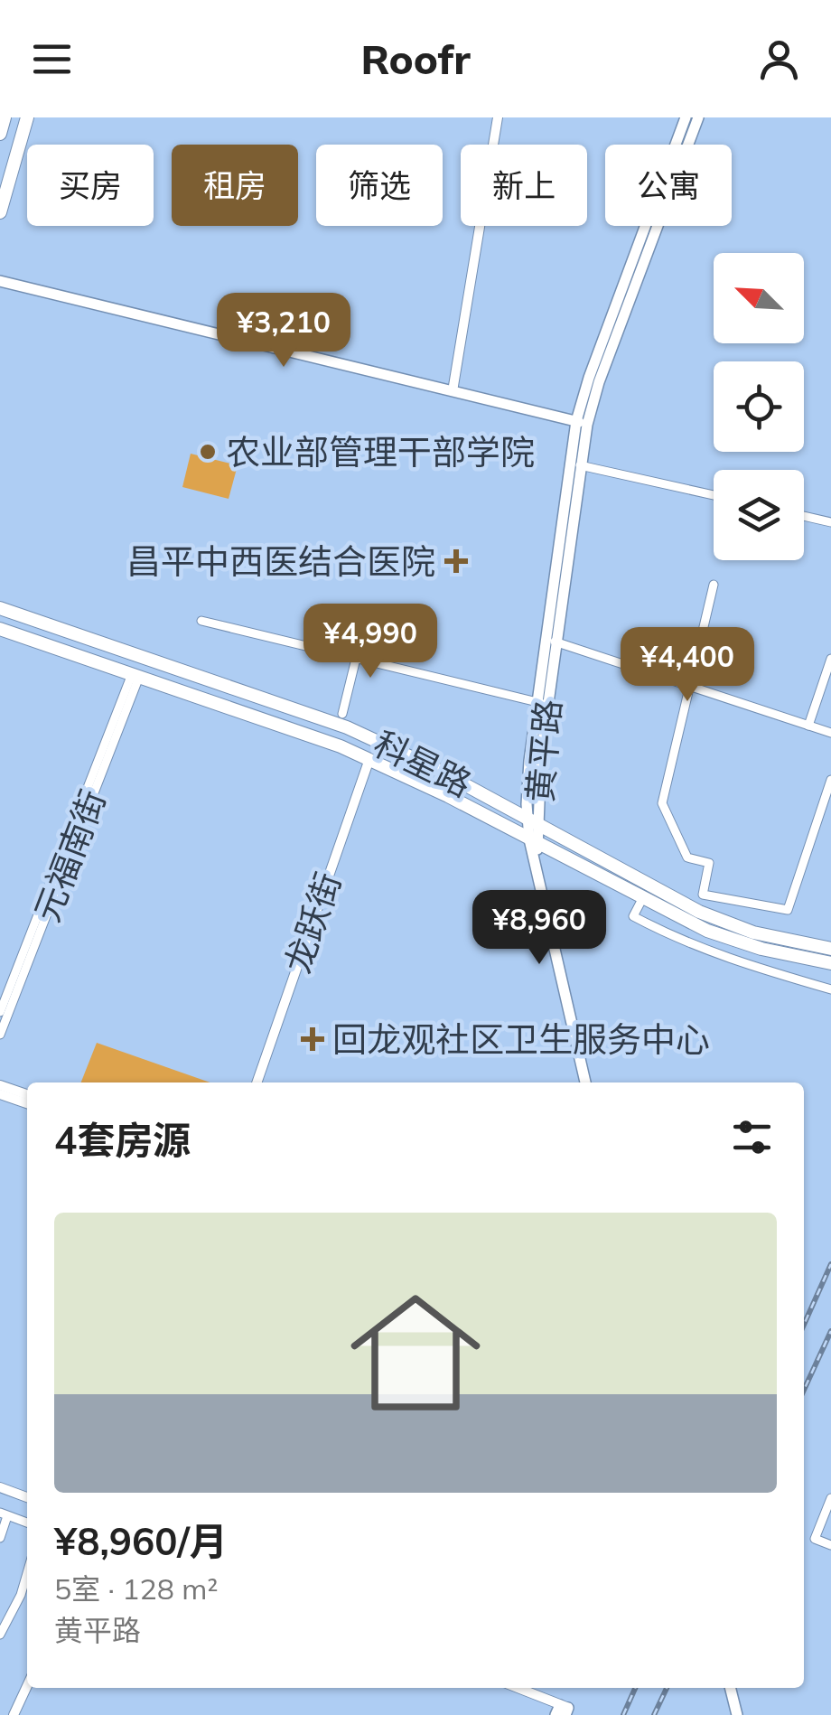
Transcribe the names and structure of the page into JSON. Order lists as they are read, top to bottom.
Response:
{
  "streets": {
    "main road": ["黄平路", "科星路"],
    "street": ["元福南街", "龙跃街"]
  },
  "crossings": [
    ["黄平路", "科星路"],
    ["科星路", "元福南街"],
    ["科星路", "龙跃街"]
  ],
  "places": {
    "other": ["农业部管理干部学院"],
    "health": ["昌平中西医结合医院", "回龙观社区卫生服务中心"]
  },
  "north": "top left",
  "page": {
    "header": "Roofr",
    "chip": [
      "买房",
      "租房",
      "筛选",
      "新上",
      "公寓"
    ],
    "price": [
      "¥3,210",
      "¥4,990",
      "¥4,400",
      "¥8,960"
    ],
    "heading": "4套房源",
    "list": [
      {
        "name": "¥8,960/月",
        "note": "5室 · 128 m² · 黄平路"
      }
    ]
  }
}
